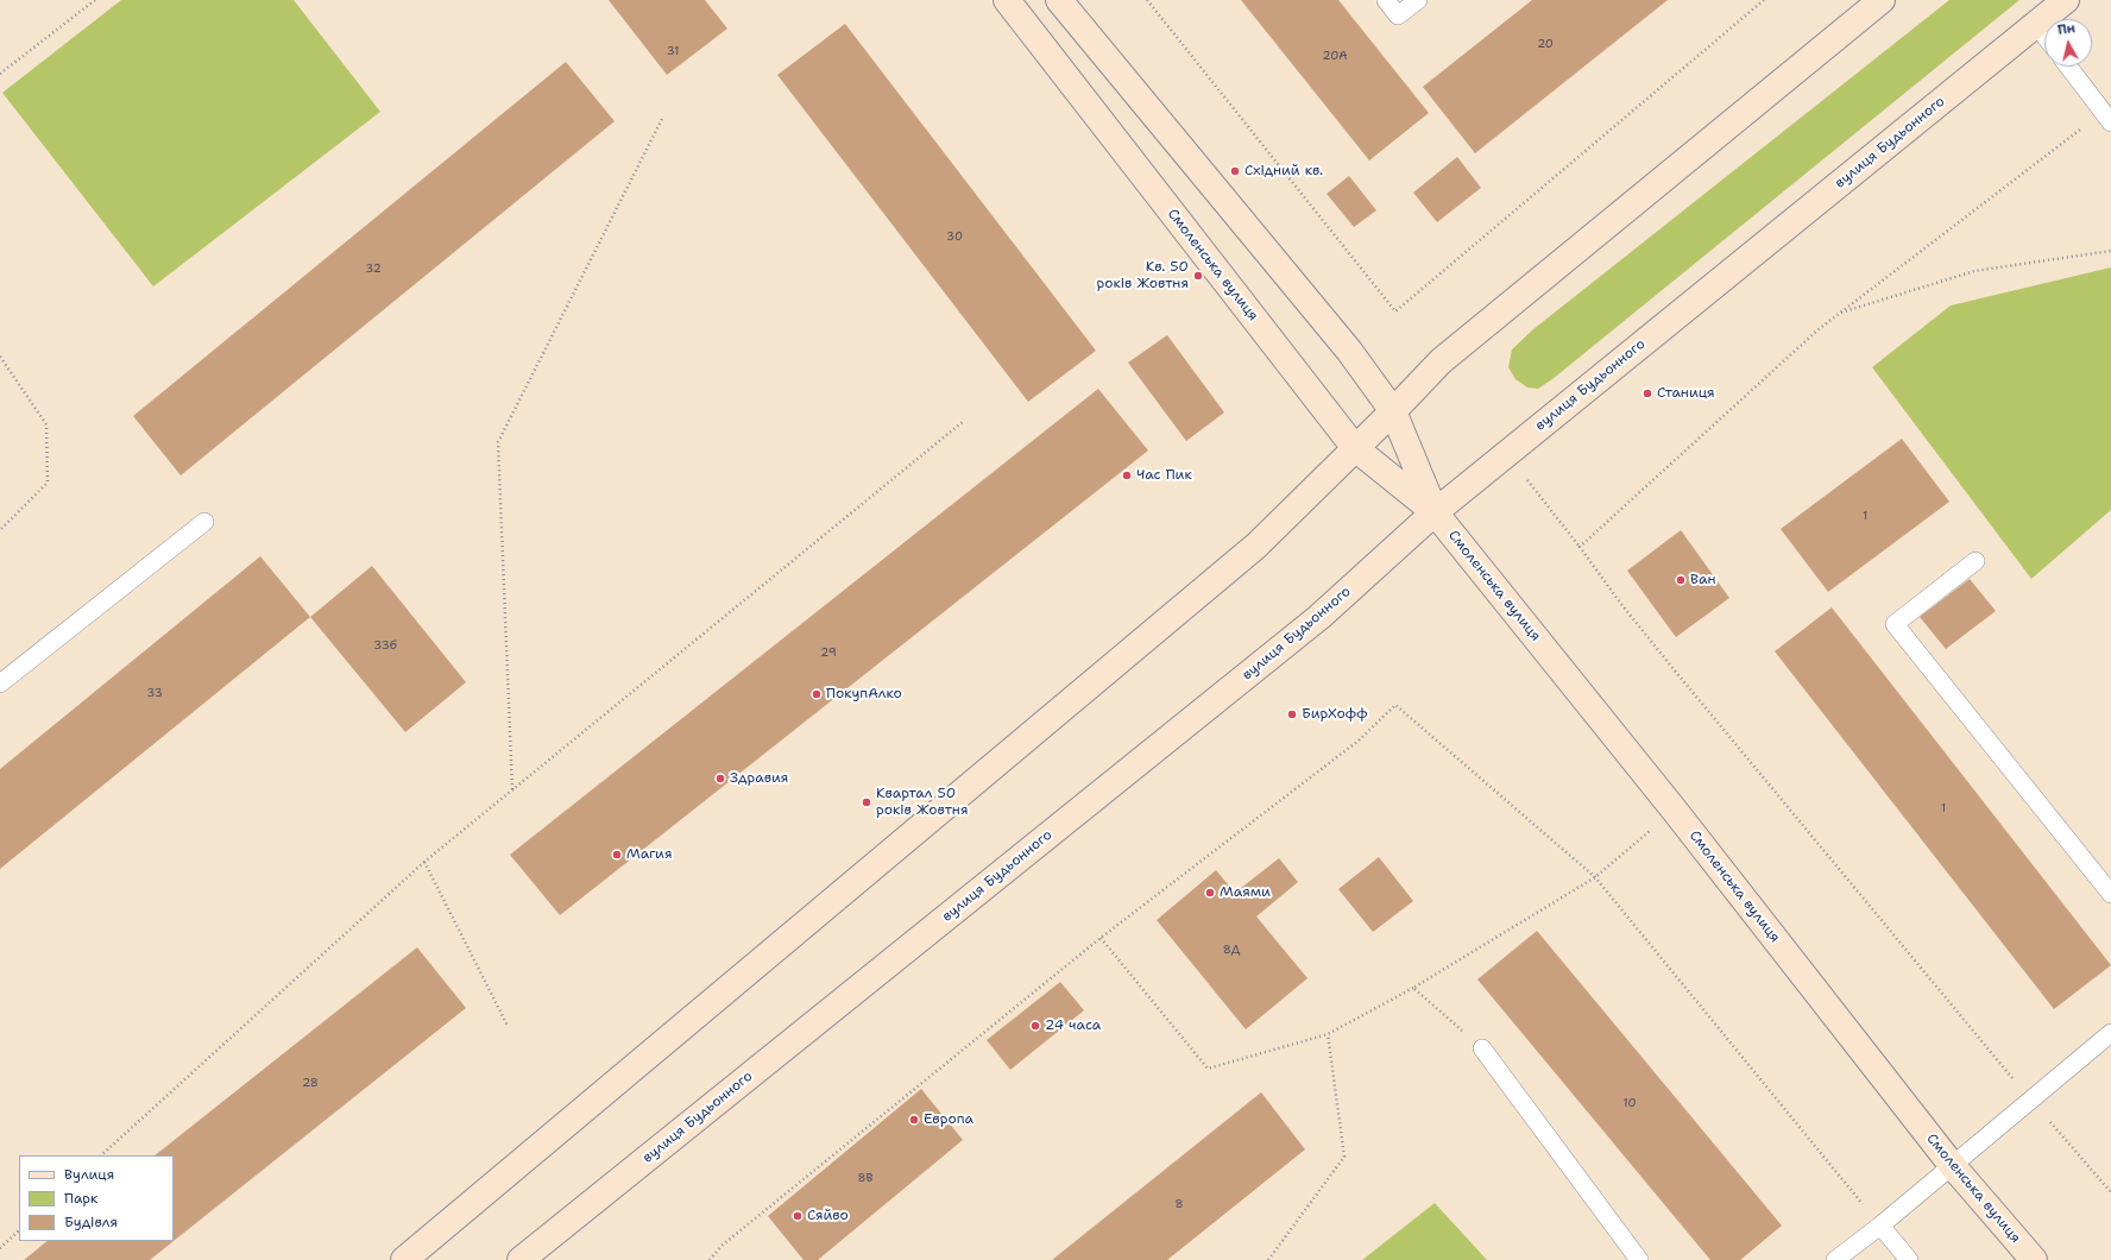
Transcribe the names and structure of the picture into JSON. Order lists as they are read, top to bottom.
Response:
{
  "streets": {
    "main road": ["вулиця Будьонного", "Смоленська вулиця"]
  },
  "crossings": [
    ["вулиця Будьонного", "Смоленська вулиця"]
  ],
  "places": [
    "Східний кв.",
    "Кв. 50 років Жовтня",
    "Станиця",
    "Час Пик",
    "Ван",
    "ПокупАлко",
    "БирХофф",
    "Здравия",
    "Квартал 50 років Жовтня",
    "Магия",
    "Маями",
    "24 часа",
    "Европа",
    "Сяйво"
  ],
  "house_numbers": [
    "20",
    "31",
    "20А",
    "30",
    "32",
    "1",
    "33б",
    "29",
    "33",
    "1",
    "8Д",
    "28",
    "10",
    "8В",
    "8"
  ],
  "legend": ["Вулиця", "Парк", "Будівля"],
  "north": "top"
}
